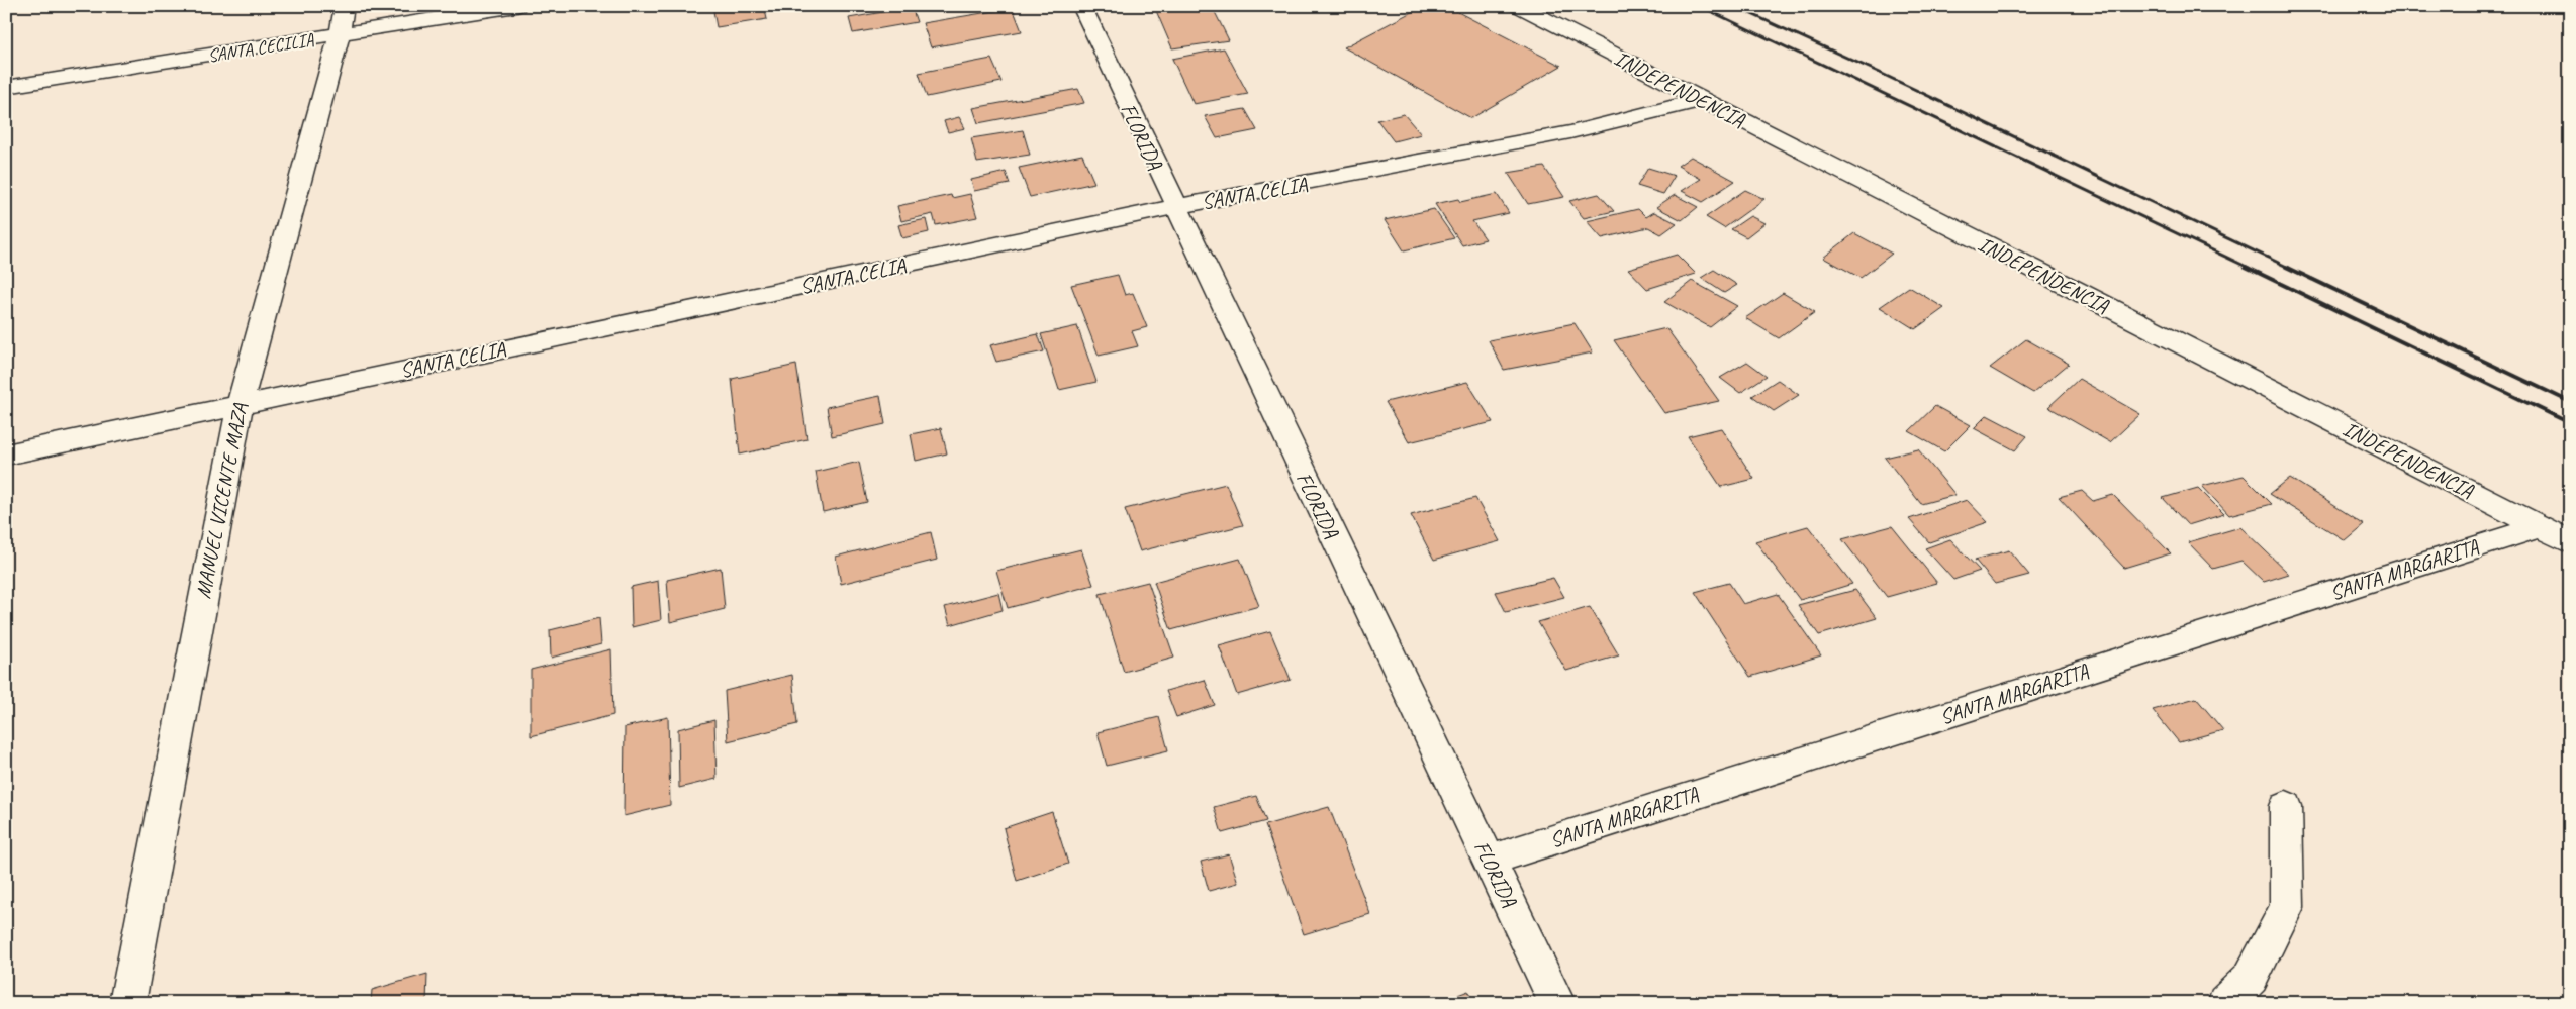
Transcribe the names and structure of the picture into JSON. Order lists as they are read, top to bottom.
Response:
{
  "streets": {
    "street": [
      "SANTA CECILIA",
      "INDEPENDENCIA",
      "FLORIDA",
      "SANTA CELIA",
      "MANUEL VICENTE MAZA",
      "SANTA MARGARITA"
    ]
  },
  "crossings": [
    ["SANTA CECILIA", "MANUEL VICENTE MAZA"],
    ["INDEPENDENCIA", "SANTA CELIA"],
    ["INDEPENDENCIA", "SANTA MARGARITA"],
    ["FLORIDA", "SANTA CELIA"],
    ["FLORIDA", "SANTA MARGARITA"],
    ["SANTA CELIA", "MANUEL VICENTE MAZA"]
  ]
}
